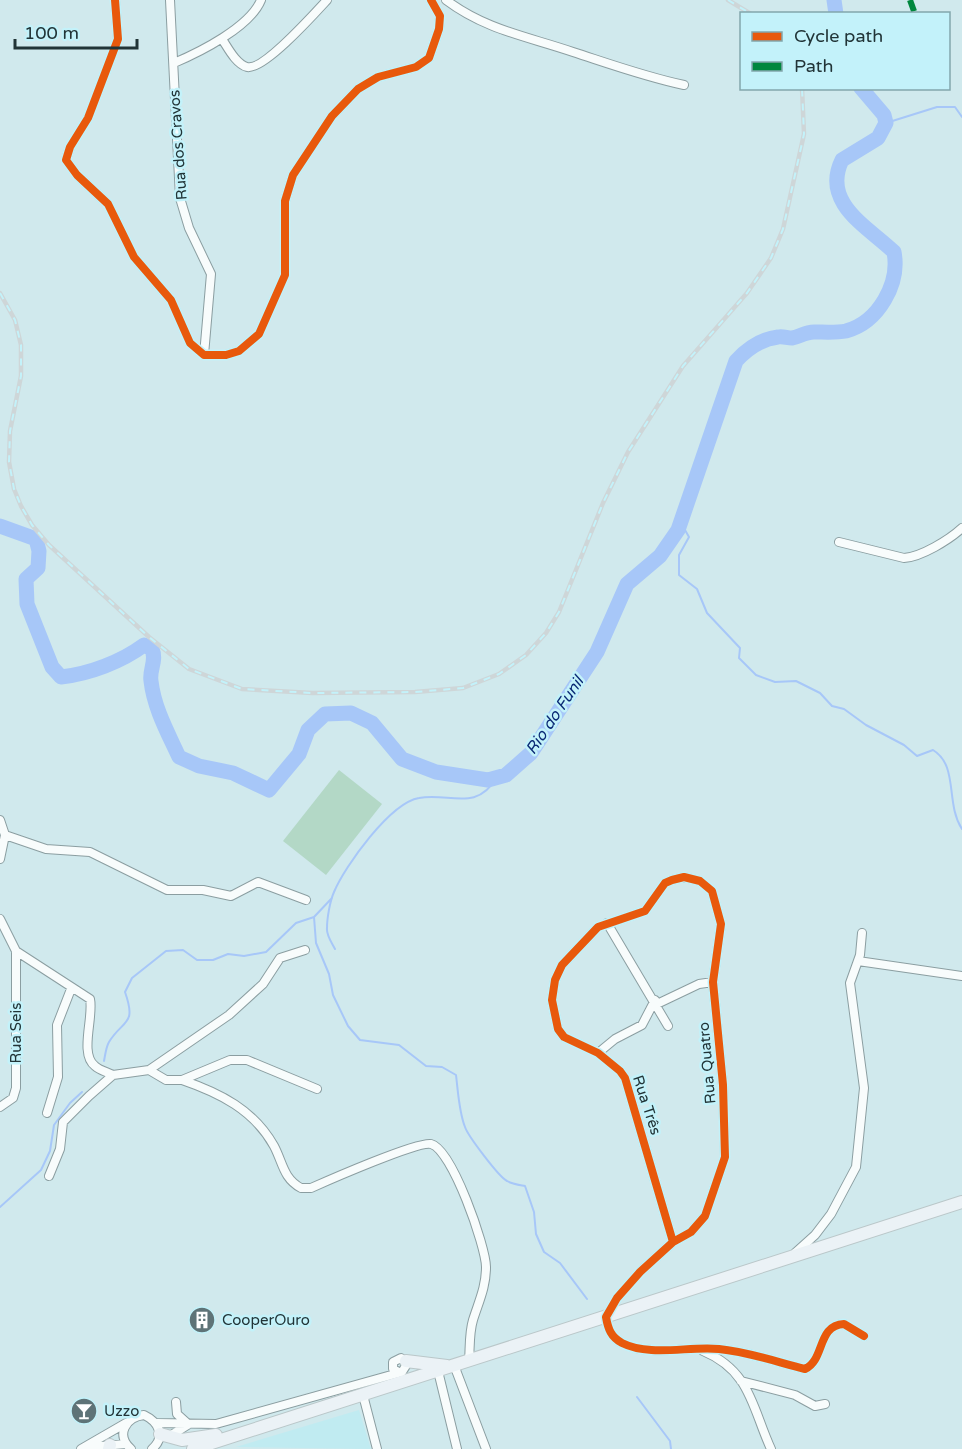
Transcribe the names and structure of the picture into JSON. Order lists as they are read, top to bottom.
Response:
{
  "streets": {
    "street": [
      "Rua dos Cravos",
      "Rua Seis",
      "Rua Quatro",
      "Rua Três"
    ]
  },
  "crossings": [
    ["Rua Quatro", "Rua Três"]
  ],
  "water": ["Rio do Funil"],
  "places": {
    "building": ["CooperOuro"],
    "bar": ["Uzzo"]
  },
  "legend": ["Cycle path", "Path"],
  "scale_bar": "100 m"
}
